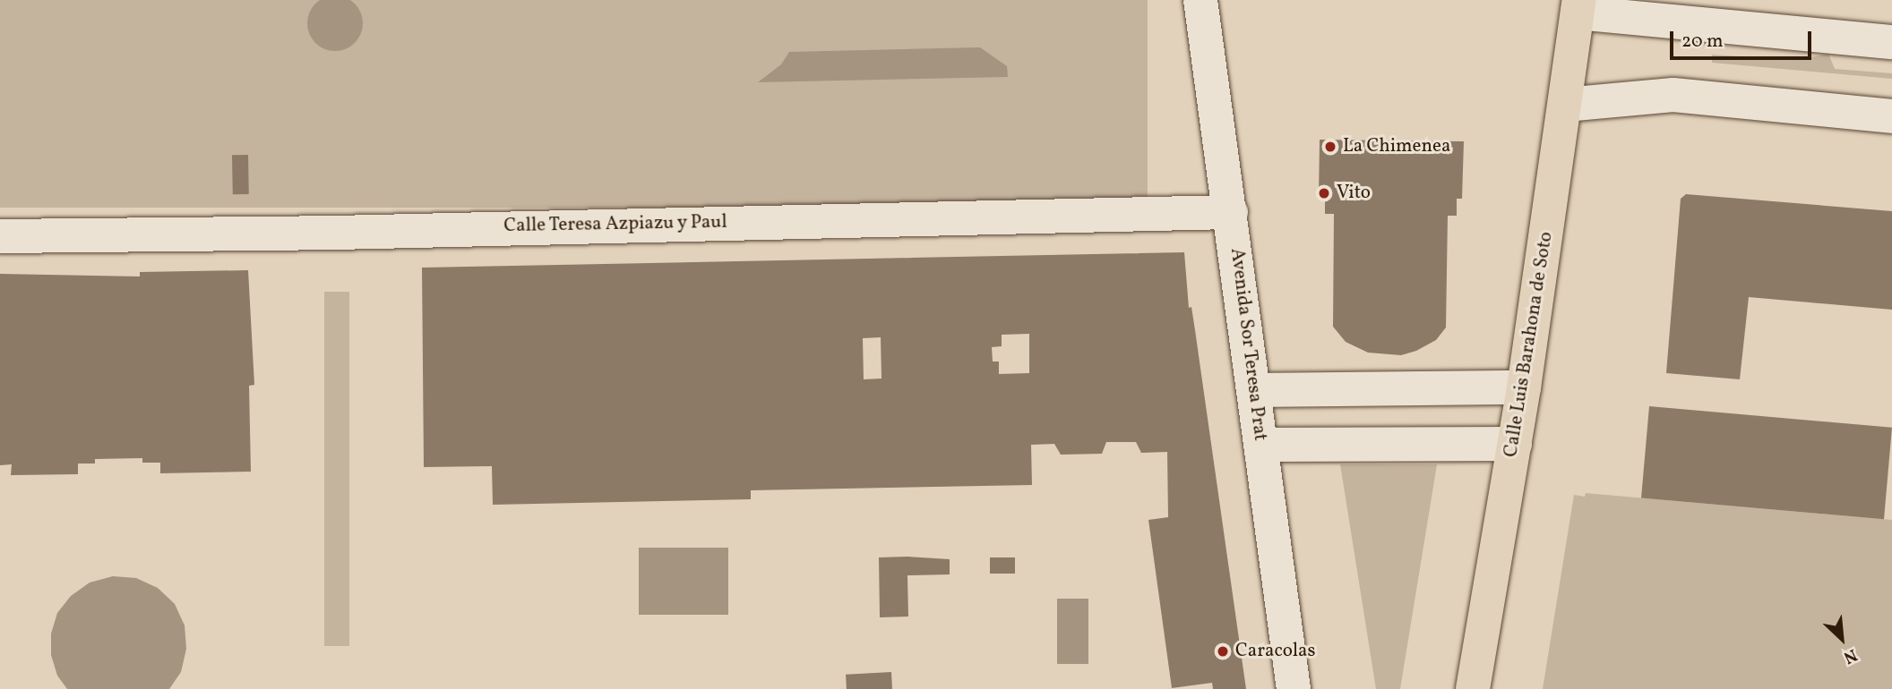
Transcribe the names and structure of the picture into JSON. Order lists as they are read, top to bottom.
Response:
{
  "streets": {
    "main road": ["Calle Luis Barahona de Soto"],
    "street": ["Calle Teresa Azpiazu y Paul", "Avenida Sor Teresa Prat"]
  },
  "crossings": [
    ["Calle Teresa Azpiazu y Paul", "Avenida Sor Teresa Prat"]
  ],
  "places": ["La Chimenea", "Vito", "Caracolas"],
  "scale_bar": "20 m",
  "north": "bottom right"
}
